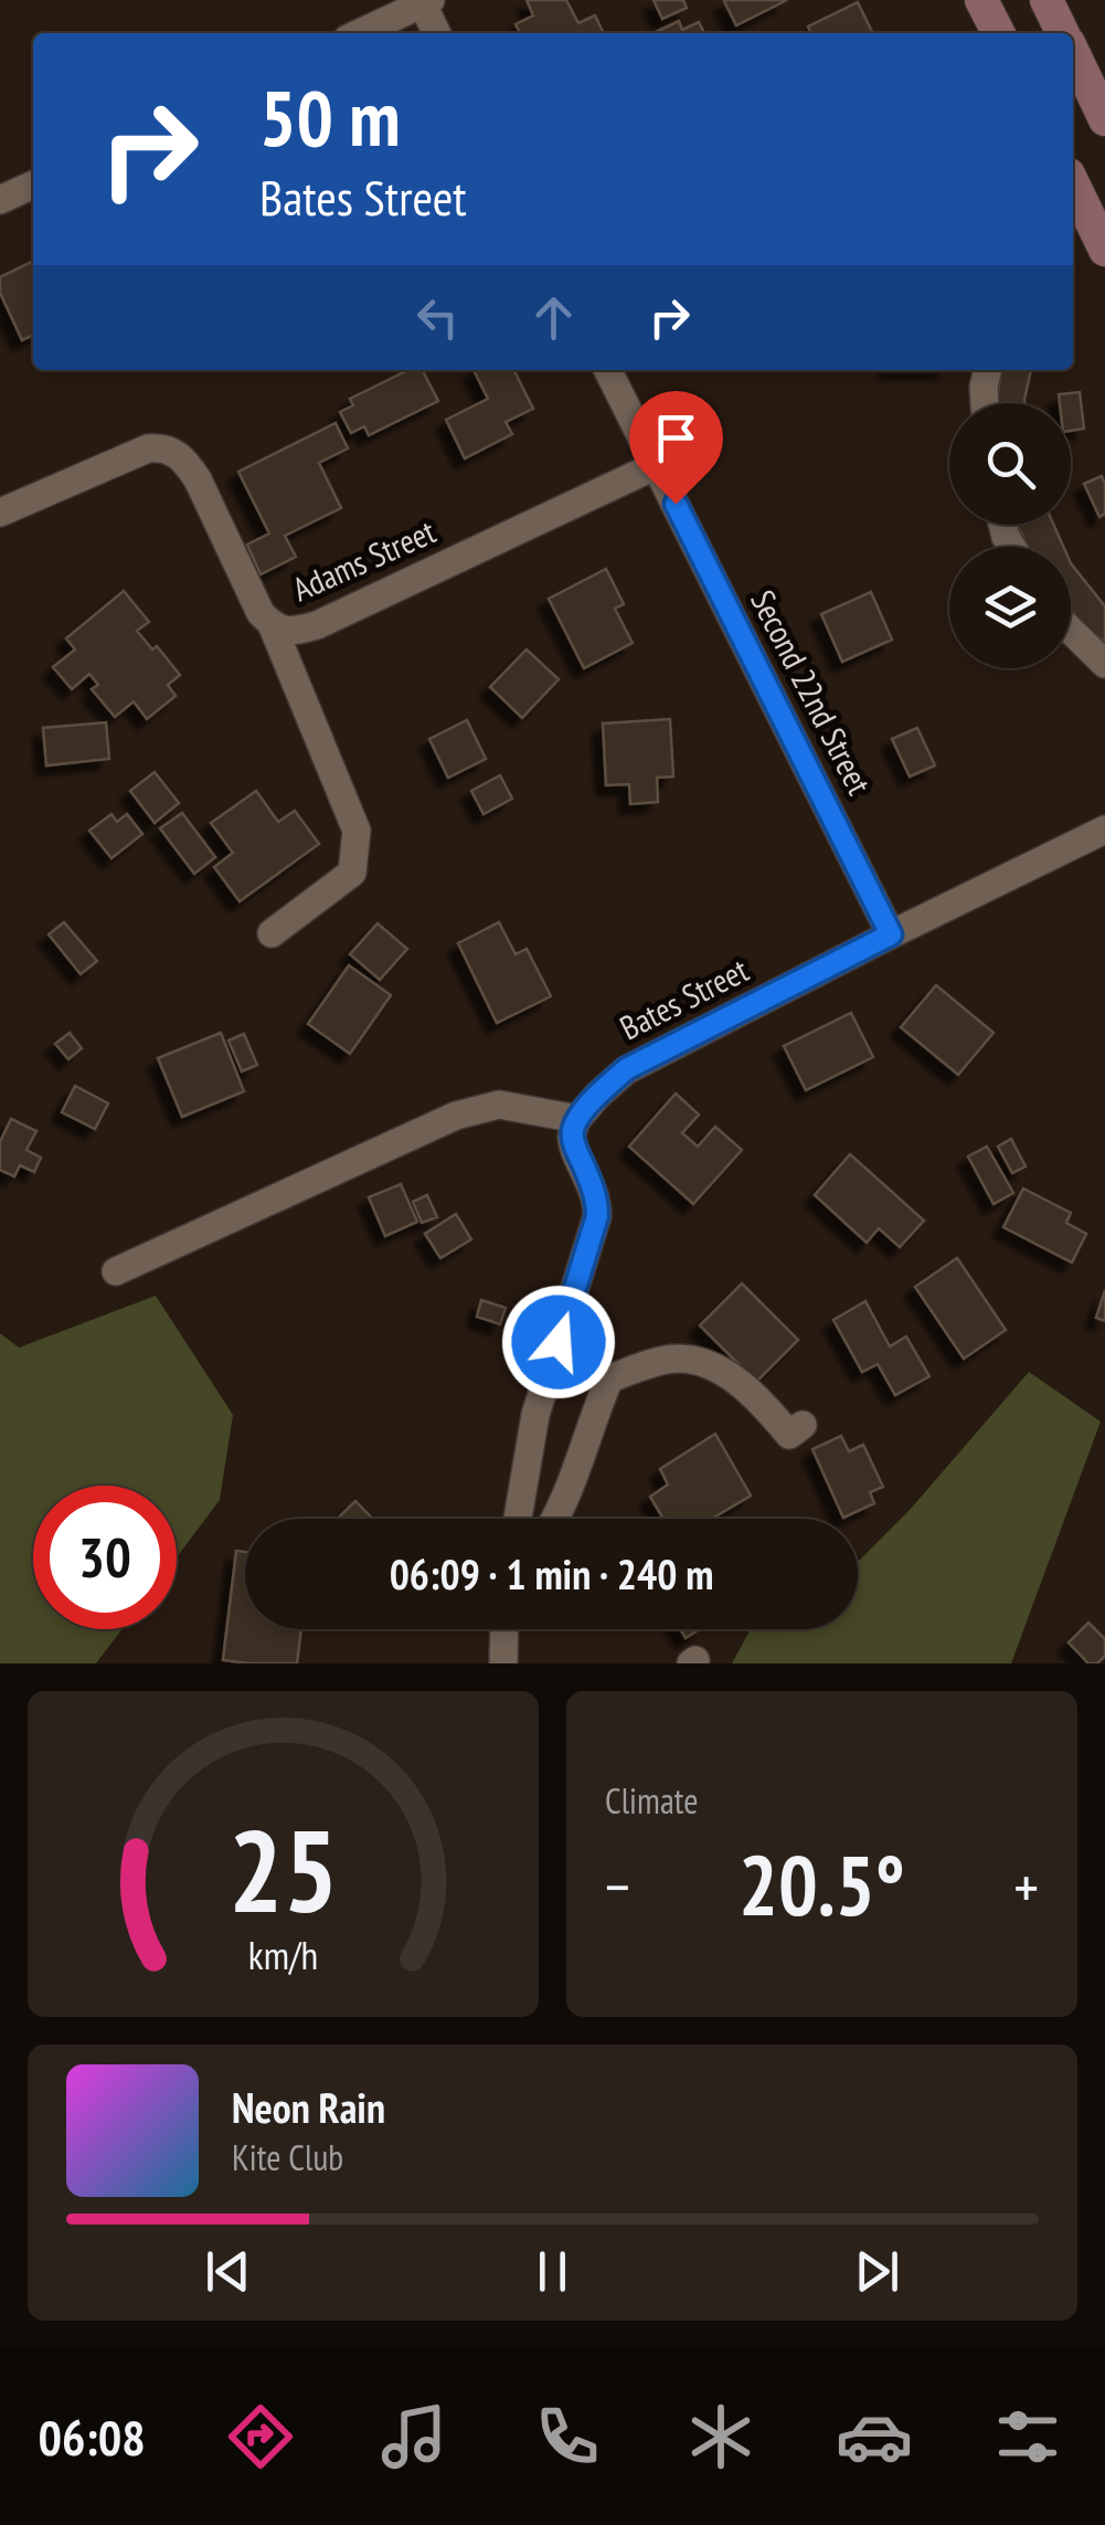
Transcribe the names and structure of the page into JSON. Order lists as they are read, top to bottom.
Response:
{
  "streets": {
    "street": ["Adams Street", "Second 22nd Street", "Bates Street"]
  },
  "crossings": [
    ["Adams Street", "Second 22nd Street"],
    ["Second 22nd Street", "Bates Street"]
  ],
  "page": {
    "turn": ["50 m", "Bates Street"],
    "limit": "30",
    "trip": "06:09 · 1 min · 240 m",
    "tile": "Climate",
    "heat": ["−", "20.5°", "+"],
    "song": ["Neon Rain", "Kite Club"],
    "tabs": "06:08",
    "gauge": ["25", "km/h"]
  }
}
